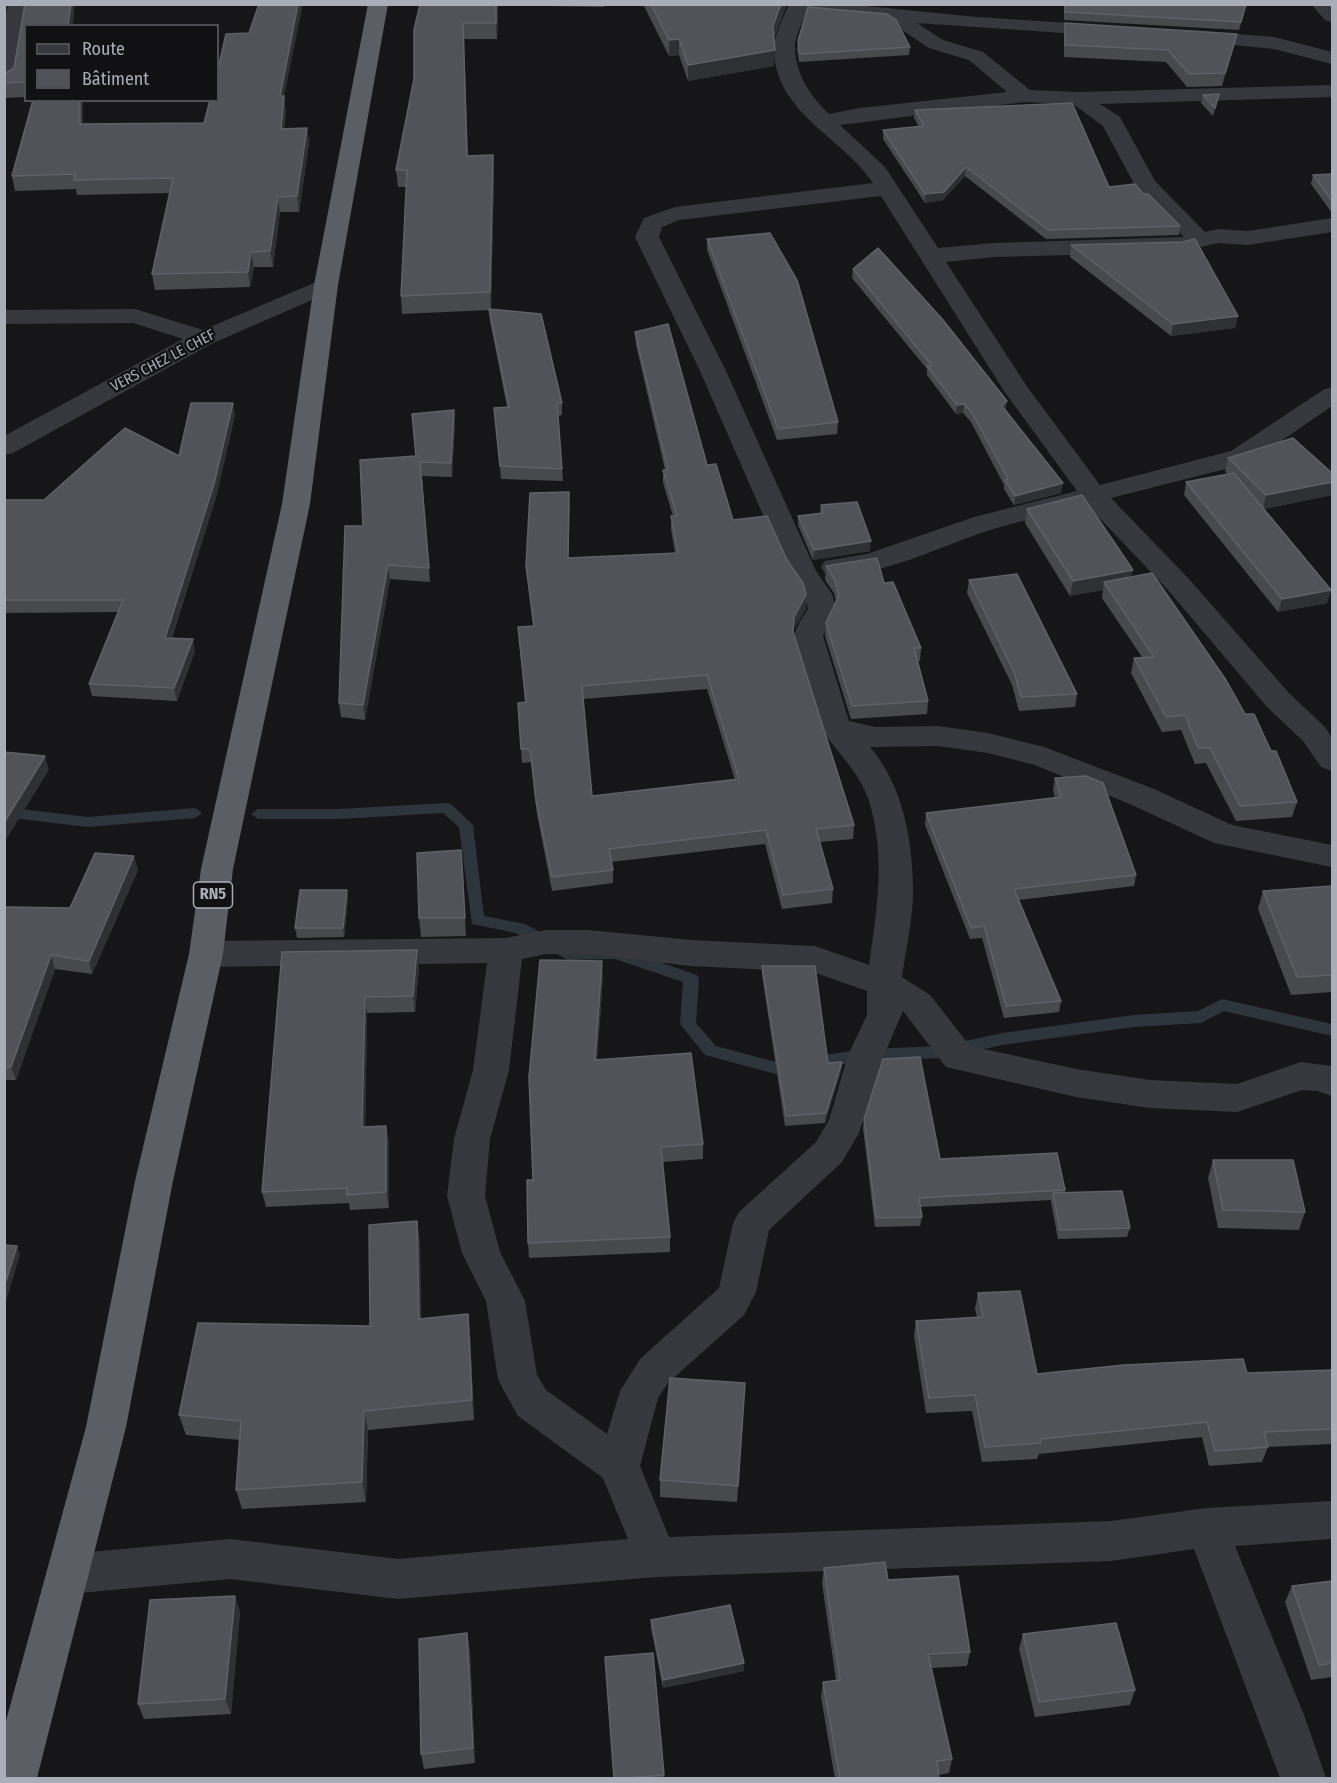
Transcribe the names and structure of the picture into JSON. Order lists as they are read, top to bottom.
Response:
{
  "streets": {
    "highway": ["RN5"],
    "street": ["VERS CHEZ LE CHEF"]
  },
  "crossings": [
    ["VERS CHEZ LE CHEF", "RN5"]
  ],
  "legend": ["Route", "Bâtiment"]
}
